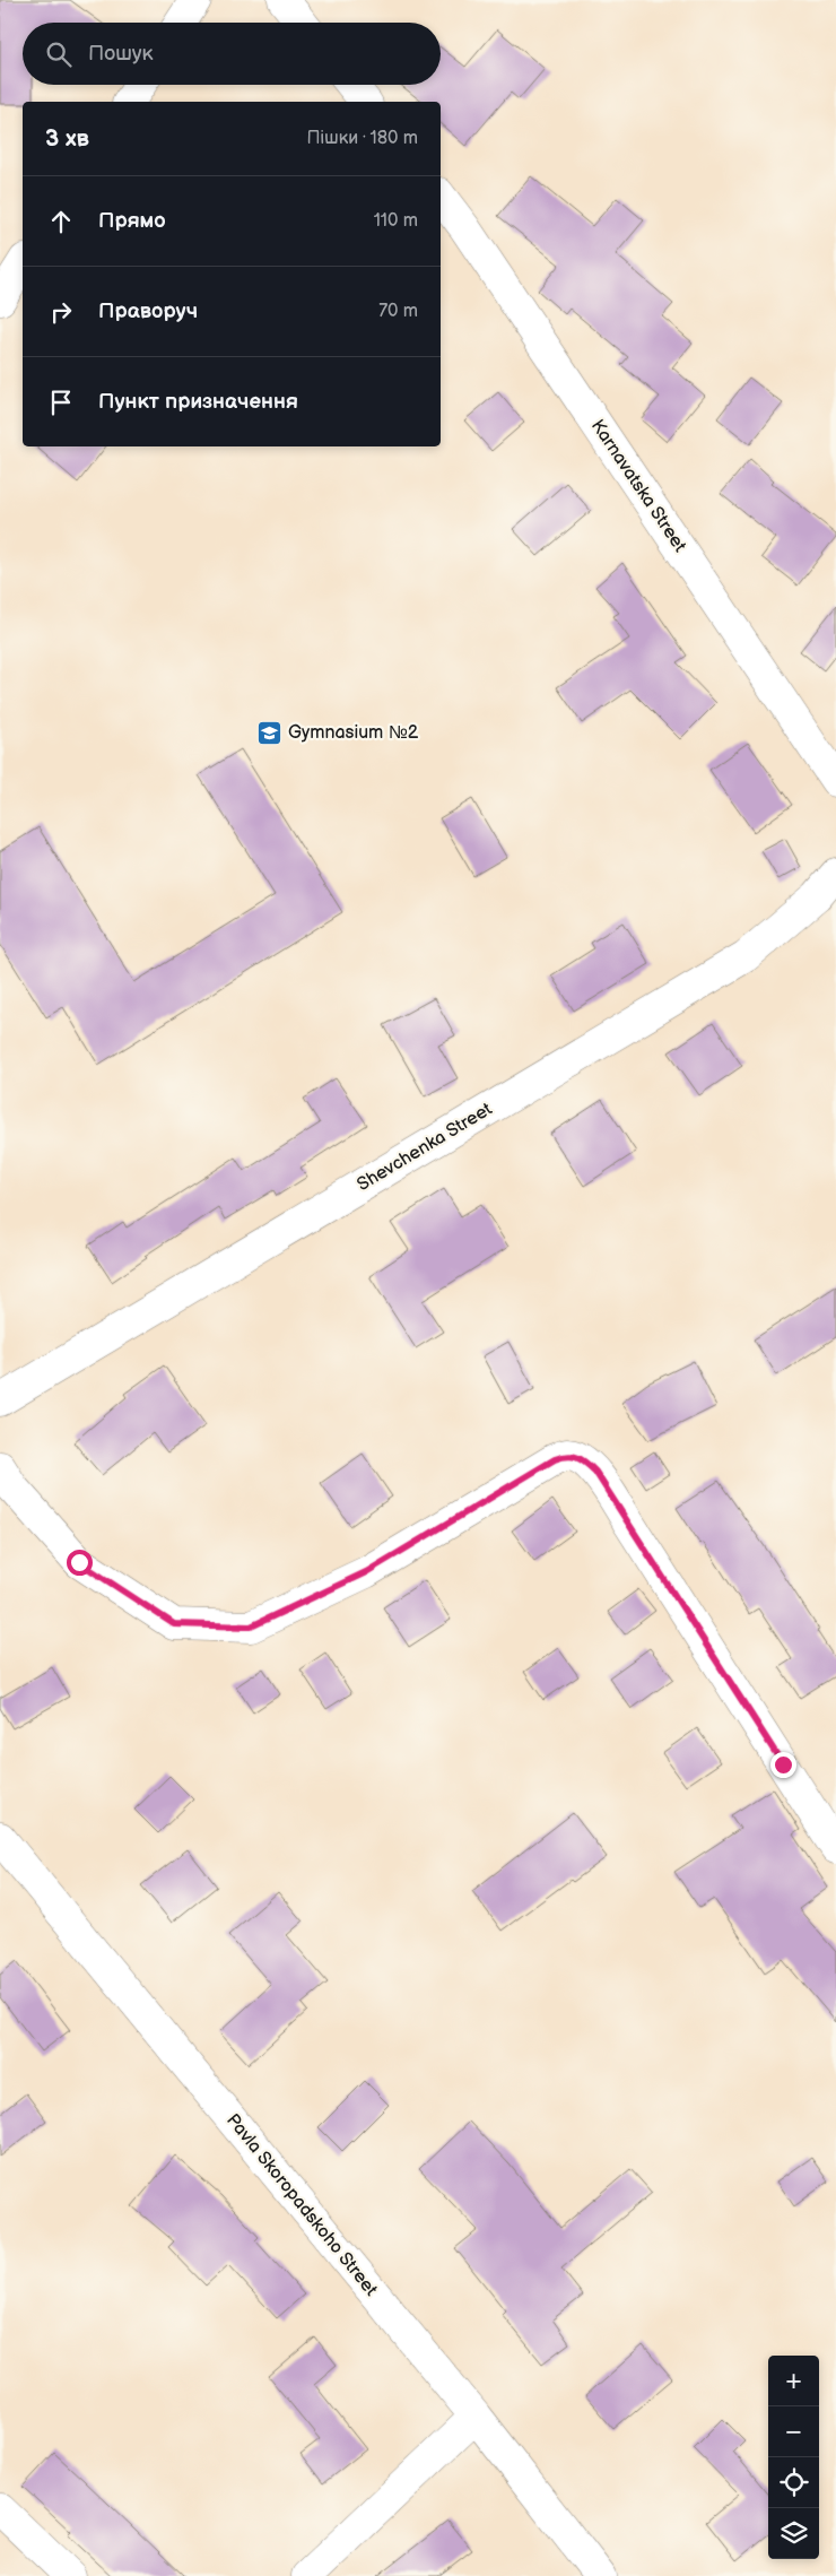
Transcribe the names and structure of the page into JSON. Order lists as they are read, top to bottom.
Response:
{
  "streets": {
    "street": ["Karnavatska Street", "Shevchenka Street", "Pavla Skoropadskoho Street"]
  },
  "places": {
    "school or university": ["Gymnasium №2"]
  },
  "page": {
    "search": "Пошук",
    "heading": ["3 хв", "Пішки · 180 m"],
    "list": [
      ["Прямо", "110 m"],
      ["Праворуч", "70 m"],
      "Пункт призначення"
    ],
    "map_buttons": ["+", "−"]
  }
}
